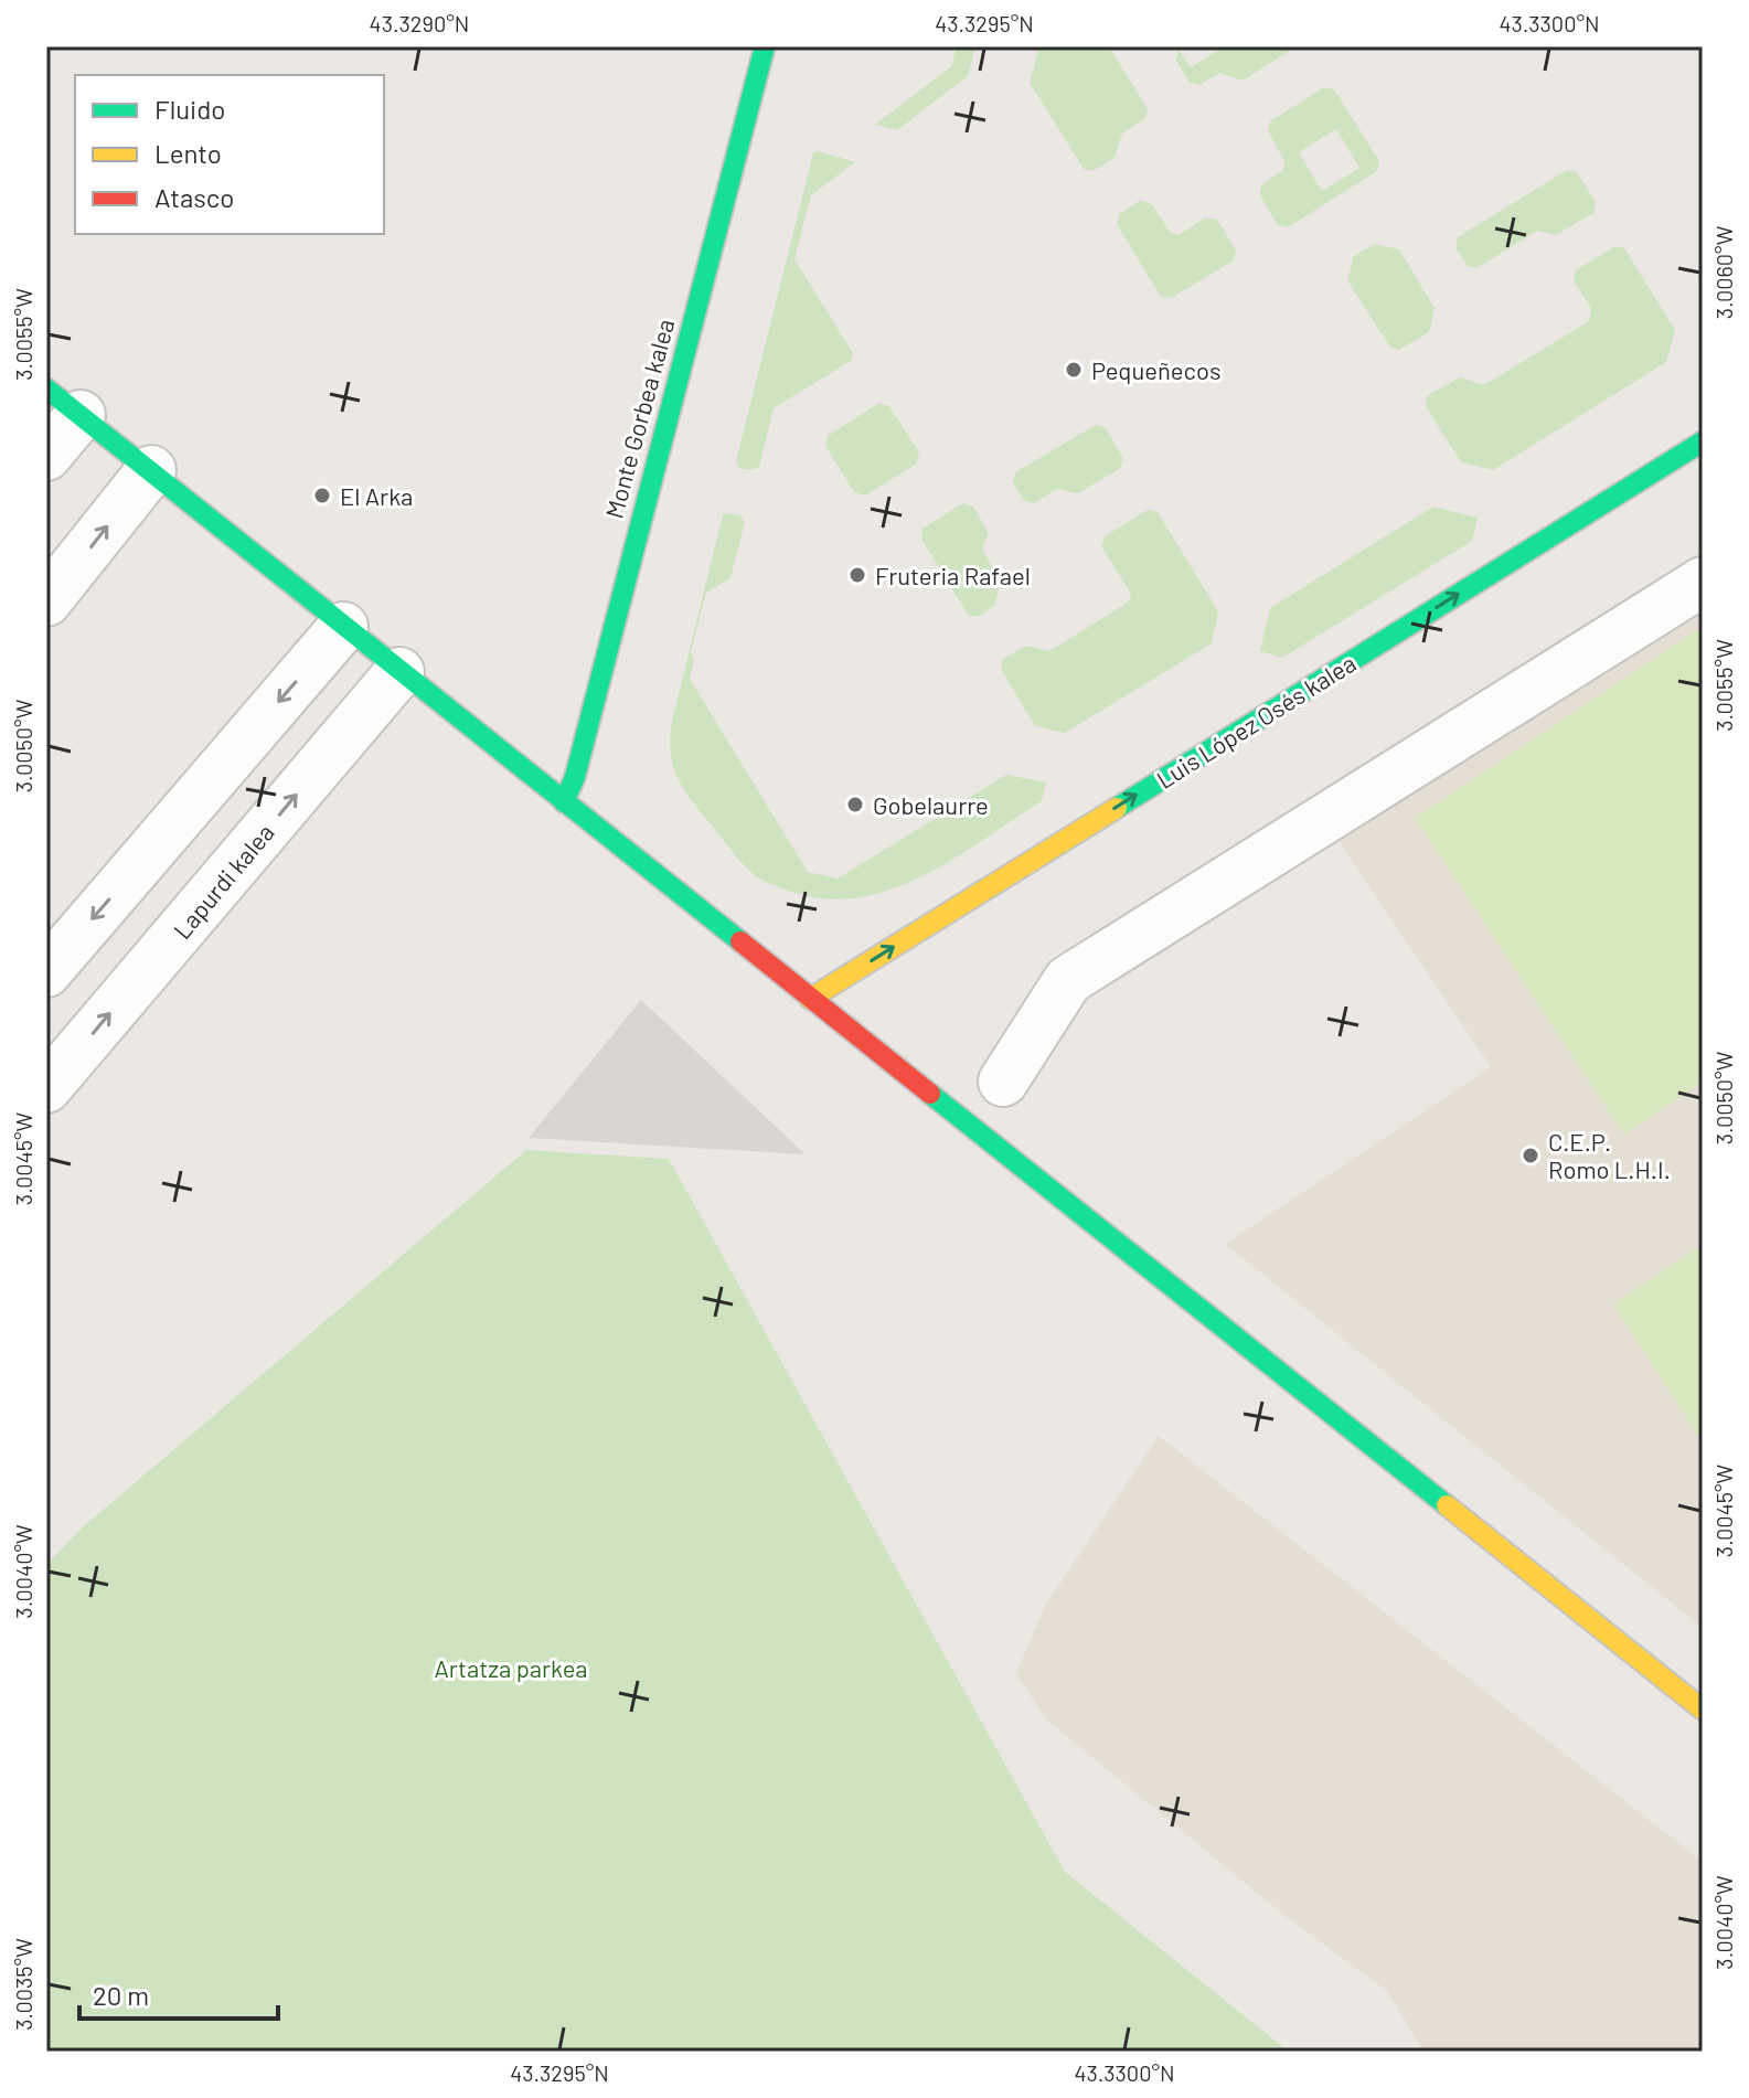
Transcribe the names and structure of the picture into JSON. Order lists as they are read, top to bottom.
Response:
{
  "streets": {
    "street": ["Monte Gorbea kalea", "Luis López Osés kalea", "Lapurdi kalea"]
  },
  "parks": ["Artatza parkea"],
  "places": [
    "Pequeñecos",
    "El Arka",
    "Fruteria Rafael",
    "Gobelaurre",
    "C.E.P. Romo L.H.I."
  ],
  "legend": ["Fluido", "Lento", "Atasco"],
  "scale_bar": "20 m",
  "coordinates": [
    "43.3290°N",
    "43.3295°N",
    "43.3300°N",
    "3.0060°W",
    "3.0055°W",
    "3.0050°W",
    "3.0045°W",
    "3.0040°W",
    "3.0035°W"
  ]
}
